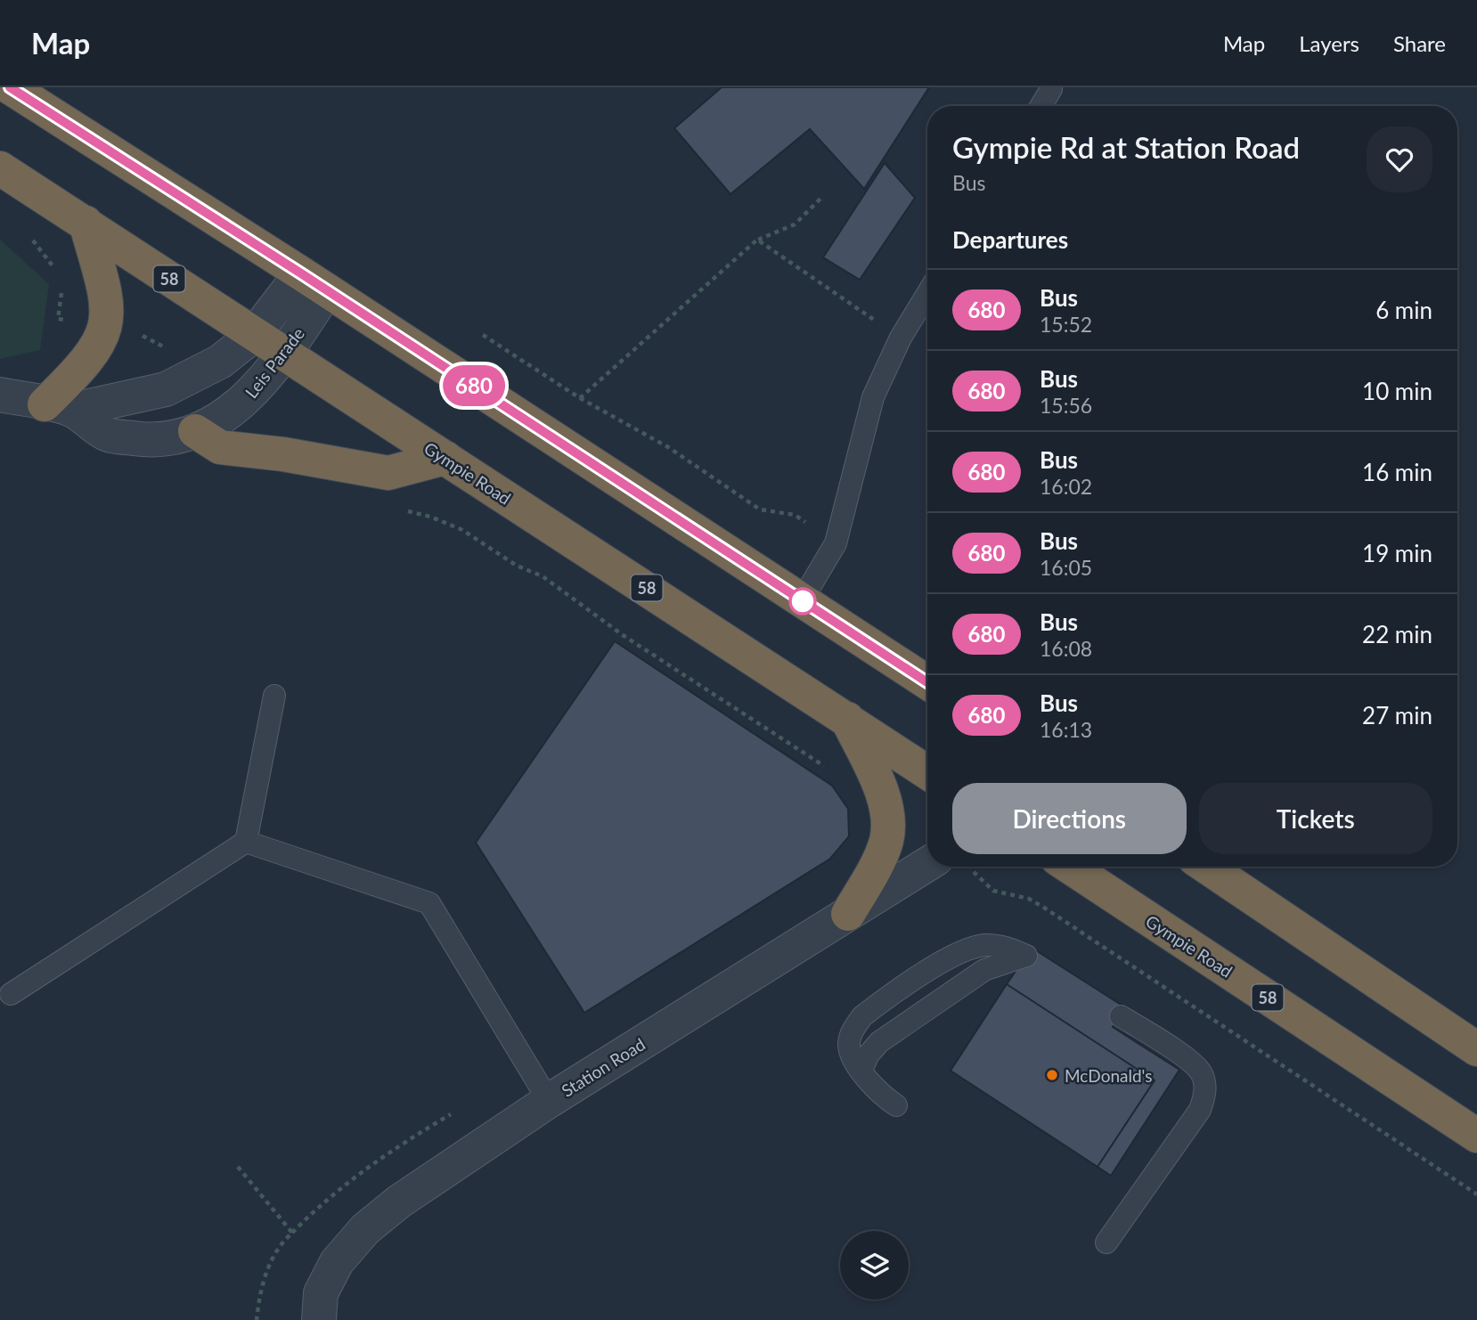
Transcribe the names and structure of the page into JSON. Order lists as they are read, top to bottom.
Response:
{
  "streets": {
    "highway": ["58", "Gympie Road"],
    "street": ["Leis Parade", "Station Road"]
  },
  "crossings": [
    ["Leis Parade", "Gympie Road"]
  ],
  "places": ["McDonald's"],
  "lines": ["bus line 680"],
  "page": {
    "header": "Map",
    "nav": ["Map", "Layers", "Share"],
    "on_map": "680",
    "heading": [
      ["Gympie Rd at Station Road", "Bus"],
      "Departures"
    ],
    "list": [
      {
        "mark": "680",
        "name": "Bus",
        "note": "15:52",
        "value": "6 min"
      },
      {
        "mark": "680",
        "name": "Bus",
        "note": "15:56",
        "value": "10 min"
      },
      {
        "mark": "680",
        "name": "Bus",
        "note": "16:02",
        "value": "16 min"
      },
      {
        "mark": "680",
        "name": "Bus",
        "note": "16:05",
        "value": "19 min"
      },
      {
        "mark": "680",
        "name": "Bus",
        "note": "16:08",
        "value": "22 min"
      },
      {
        "mark": "680",
        "name": "Bus",
        "note": "16:13",
        "value": "27 min"
      }
    ],
    "buttons": ["Directions", "Tickets"]
  }
}
